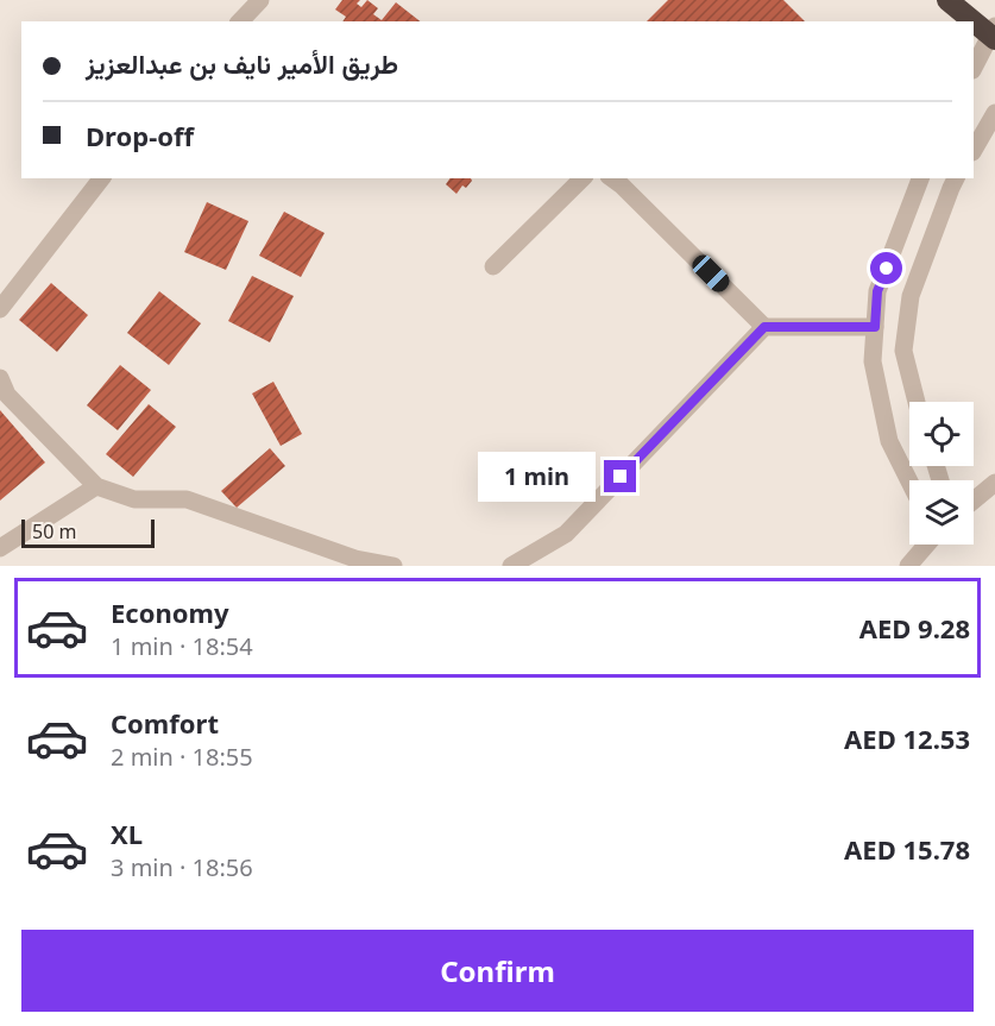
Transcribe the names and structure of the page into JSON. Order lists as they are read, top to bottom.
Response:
{
  "scale_bar": "50 m",
  "page": {
    "banner": ["طريق الأمير نايف بن عبدالعزيز", "Drop-off"],
    "bubble": "1 min",
    "scale": "50 m",
    "list": [
      {
        "name": "Economy",
        "note": "1 min · 18:54",
        "value": "AED 9.28"
      },
      {
        "name": "Comfort",
        "note": "2 min · 18:55",
        "value": "AED 12.53"
      },
      {
        "name": "XL",
        "note": "3 min · 18:56",
        "value": "AED 15.78"
      }
    ],
    "buttons": "Confirm"
  }
}
